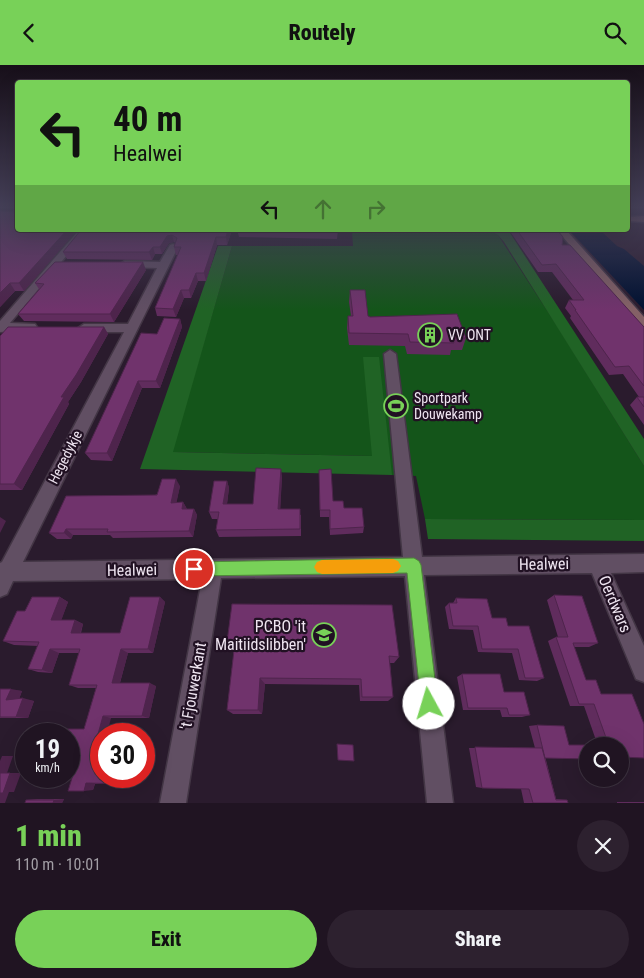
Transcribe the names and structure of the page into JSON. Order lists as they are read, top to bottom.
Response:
{
  "streets": {
    "street": [
      "Hegedykje",
      "Healwei",
      "Oerdwars",
      "'t Fjouwerkant"
    ]
  },
  "crossings": [
    ["Hegedykje", "Healwei"],
    ["Healwei", "Oerdwars"],
    ["Healwei", "'t Fjouwerkant"]
  ],
  "places": {
    "building": ["VV ONT"],
    "sports": ["Sportpark Douwekamp"],
    "school or university": ["PCBO 'it Maitiidslibben'"]
  },
  "page": {
    "header": "Routely",
    "turn": ["40 m", "Healwei"],
    "speed": "19 km/h",
    "limit": "30",
    "heading": ["1 min", "110 m · 10:01"],
    "buttons": ["Exit", "Share"]
  }
}
